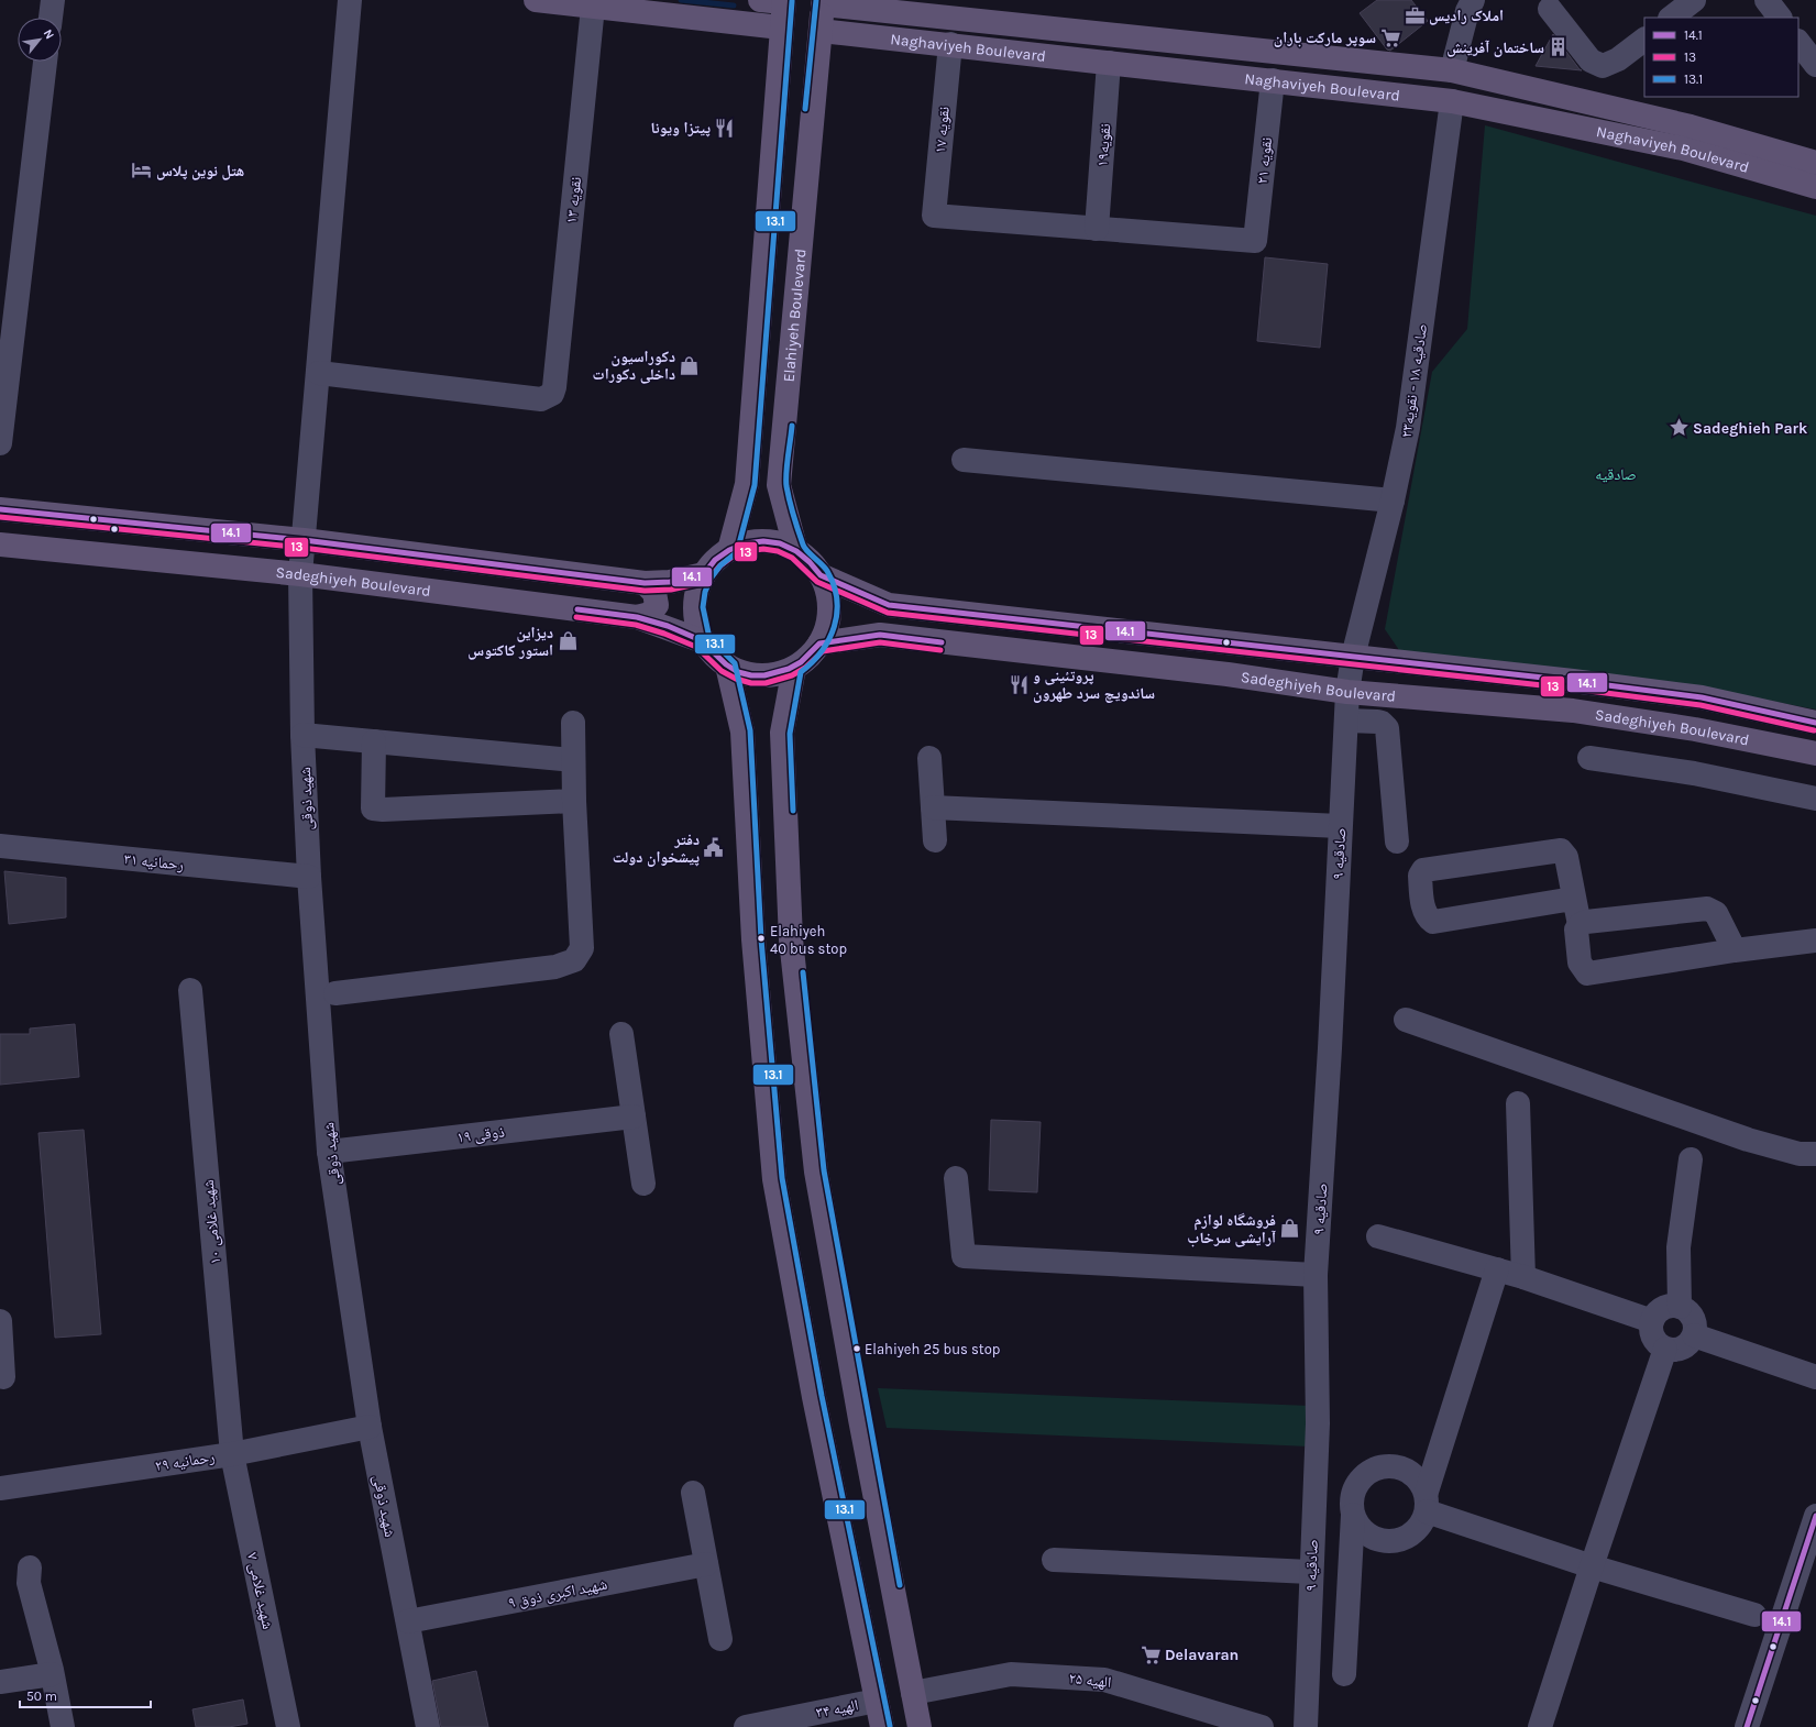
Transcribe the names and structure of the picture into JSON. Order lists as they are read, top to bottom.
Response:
{
  "streets": {
    "main road": ["Naghaviyeh Boulevard", "Elahiyeh Boulevard", "Sadeghiyeh Boulevard"],
    "street": [
      "نقویه ۱۷",
      "نقویه۱۹",
      "نقویه ۲۱",
      "نقویه ۱۳",
      "صادقیه ۱۸ - نقویه۲۳",
      "شهید ذوقی",
      "صادقیه ۹",
      "رحمانیه ۳۱",
      "ذوقی ۱۹",
      "شهید غلامی ۱۰",
      "رحمانیه ۲۹",
      "شهید غلامی ۷",
      "شهید اکبری ذوق ۹",
      "الهیه ۲۵",
      "الهیه ۳۴"
    ]
  },
  "crossings": [
    ["Naghaviyeh Boulevard", "نقویه ۱۷"],
    ["Naghaviyeh Boulevard", "نقویه۱۹"],
    ["Naghaviyeh Boulevard", "نقویه ۲۱"],
    ["Naghaviyeh Boulevard", "Elahiyeh Boulevard"],
    ["Naghaviyeh Boulevard", "صادقیه ۱۸ - نقویه۲۳"],
    ["نقویه ۱۷", "نقویه۱۹"],
    ["نقویه ۱۷", "نقویه ۲۱"],
    ["نقویه۱۹", "نقویه ۲۱"],
    ["نقویه ۱۳", "شهید ذوقی"],
    ["Elahiyeh Boulevard", "Sadeghiyeh Boulevard"],
    ["صادقیه ۱۸ - نقویه۲۳", "Sadeghiyeh Boulevard"],
    ["صادقیه ۱۸ - نقویه۲۳", "صادقیه ۹"],
    ["Sadeghiyeh Boulevard", "شهید ذوقی"],
    ["Sadeghiyeh Boulevard", "صادقیه ۹"],
    ["شهید ذوقی", "رحمانیه ۳۱"],
    ["شهید ذوقی", "ذوقی ۱۹"],
    ["شهید ذوقی", "رحمانیه ۲۹"],
    ["شهید ذوقی", "شهید اکبری ذوق ۹"],
    ["شهید غلامی ۱۰", "رحمانیه ۲۹"],
    ["شهید غلامی ۱۰", "شهید غلامی ۷"],
    ["رحمانیه ۲۹", "شهید غلامی ۷"]
  ],
  "parks": ["صادقیه"],
  "places": {
    "office": ["املاک رادیس"],
    "supermarket": ["سوپر مارکت باران", "Delavaran"],
    "building": ["ساختمان آفرینش"],
    "restaurant": ["پیتزا ویونا", "پروتئینی و ساندویچ سرد طهرون"],
    "hotel": ["هتل نوین پلاس"],
    "shop": ["دکوراسیون داخلی دکورات", "دیزاین استور کاکتوس", "فروشگاه لوازم آرایشی سرخاب"],
    "place": ["Sadeghieh Park"],
    "public building": ["دفتر پیشخوان دولت"],
    "other": ["Elahiyeh 40 bus stop", "Elahiyeh 25 bus stop"]
  },
  "lines": ["transit line 13.1", "transit line 14.1", "transit line 13"],
  "legend": ["14.1", "13", "13.1"],
  "scale_bar": "50 m",
  "north": "top right"
}
